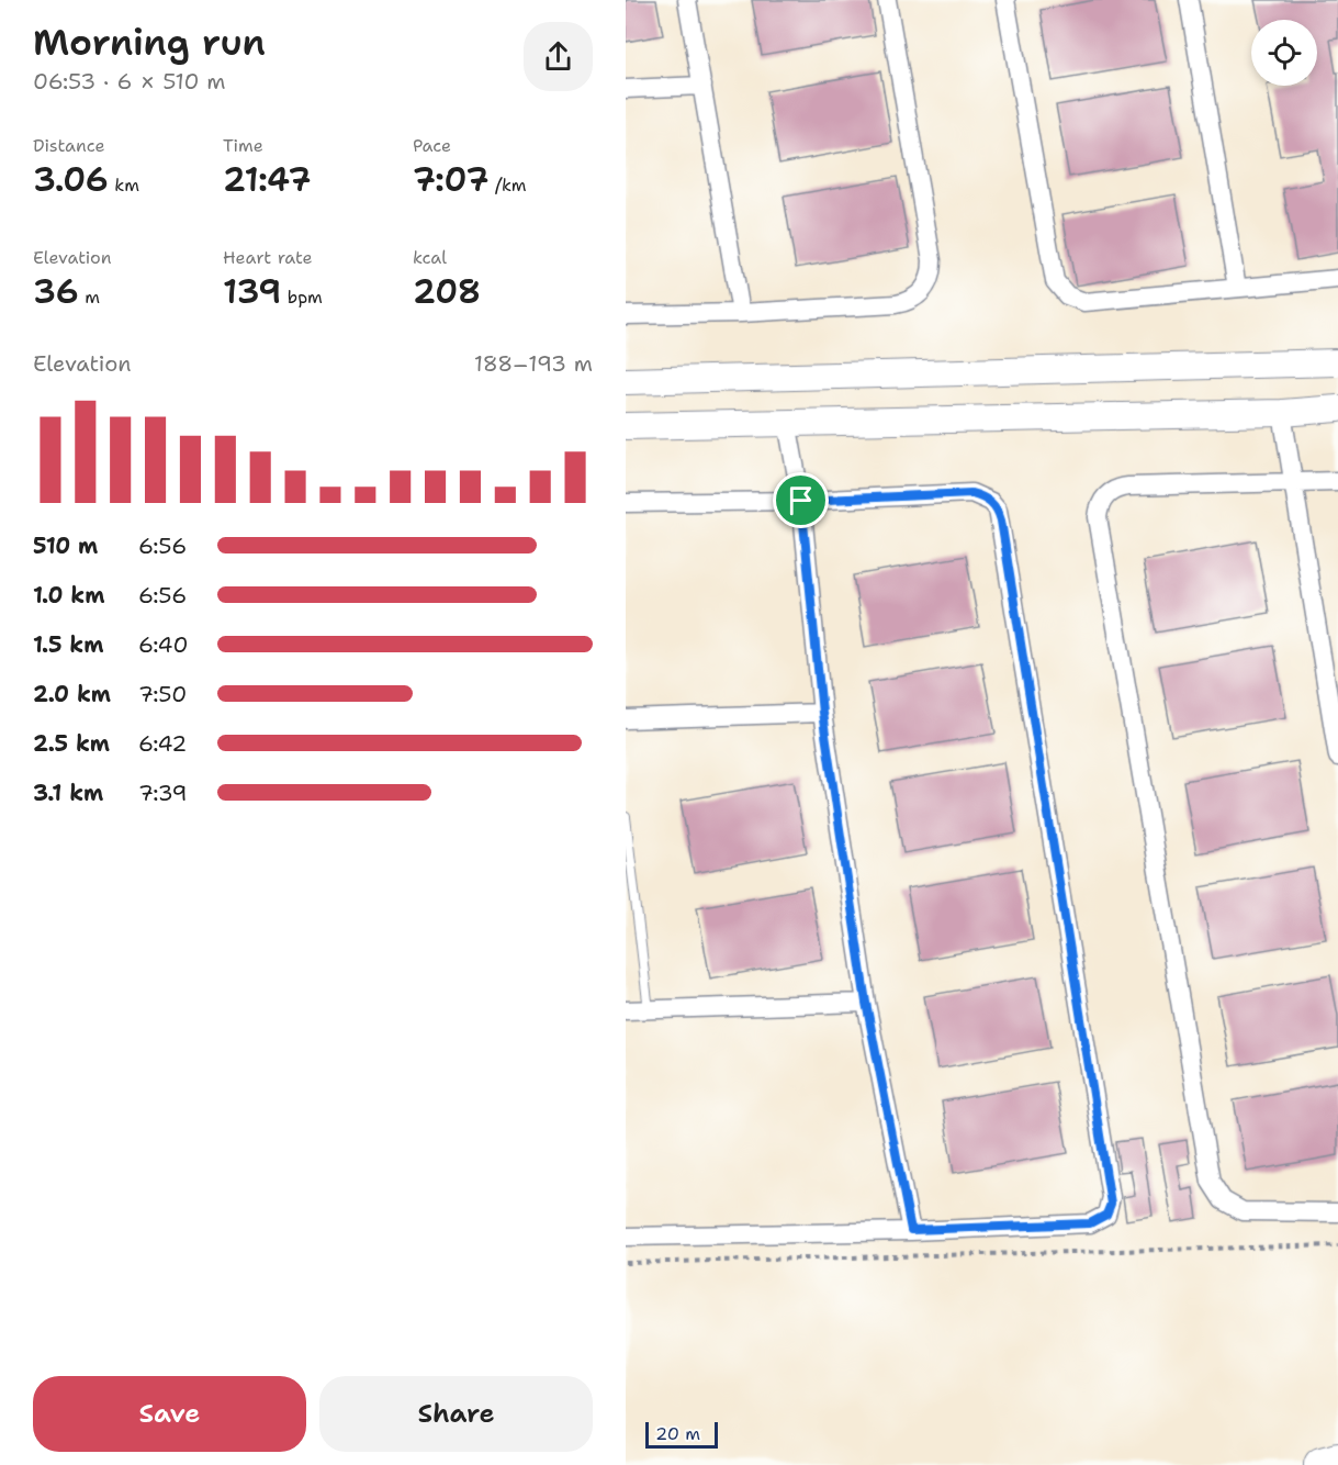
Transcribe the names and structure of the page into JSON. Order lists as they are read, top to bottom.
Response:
{
  "scale_bar": "20 m",
  "page": {
    "heading": ["Morning run", "06:53 · 6 × 510 m"],
    "stats": [
      ["Distance", "3.06 km"],
      ["Time", "21:47"],
      ["Pace", "7:07 /km"],
      ["Elevation", "36 m"],
      ["Heart rate", "139 bpm"],
      ["kcal", "208"]
    ],
    "chart": ["Elevation", "188–193 m"],
    "list": [
      {
        "name": "510 m",
        "note": "6:56"
      },
      {
        "name": "1.0 km",
        "note": "6:56"
      },
      {
        "name": "1.5 km",
        "note": "6:40"
      },
      {
        "name": "2.0 km",
        "note": "7:50"
      },
      {
        "name": "2.5 km",
        "note": "6:42"
      },
      {
        "name": "3.1 km",
        "note": "7:39"
      }
    ],
    "buttons": ["Save", "Share"],
    "scale": "20 m"
  }
}
